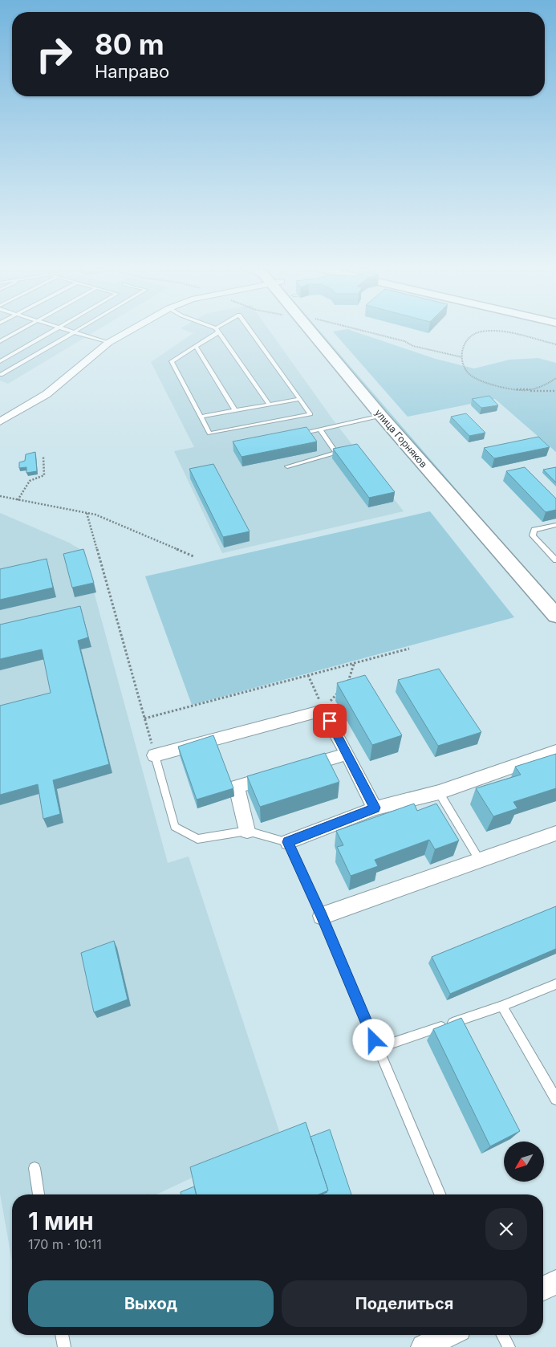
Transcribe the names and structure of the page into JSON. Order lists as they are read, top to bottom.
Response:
{
  "streets": {
    "street": ["улица Горняков"]
  },
  "north": "bottom left",
  "page": {
    "turn": ["80 m", "Направо"],
    "heading": ["1 мин", "170 m · 10:11"],
    "buttons": ["Выход", "Поделиться"]
  }
}
